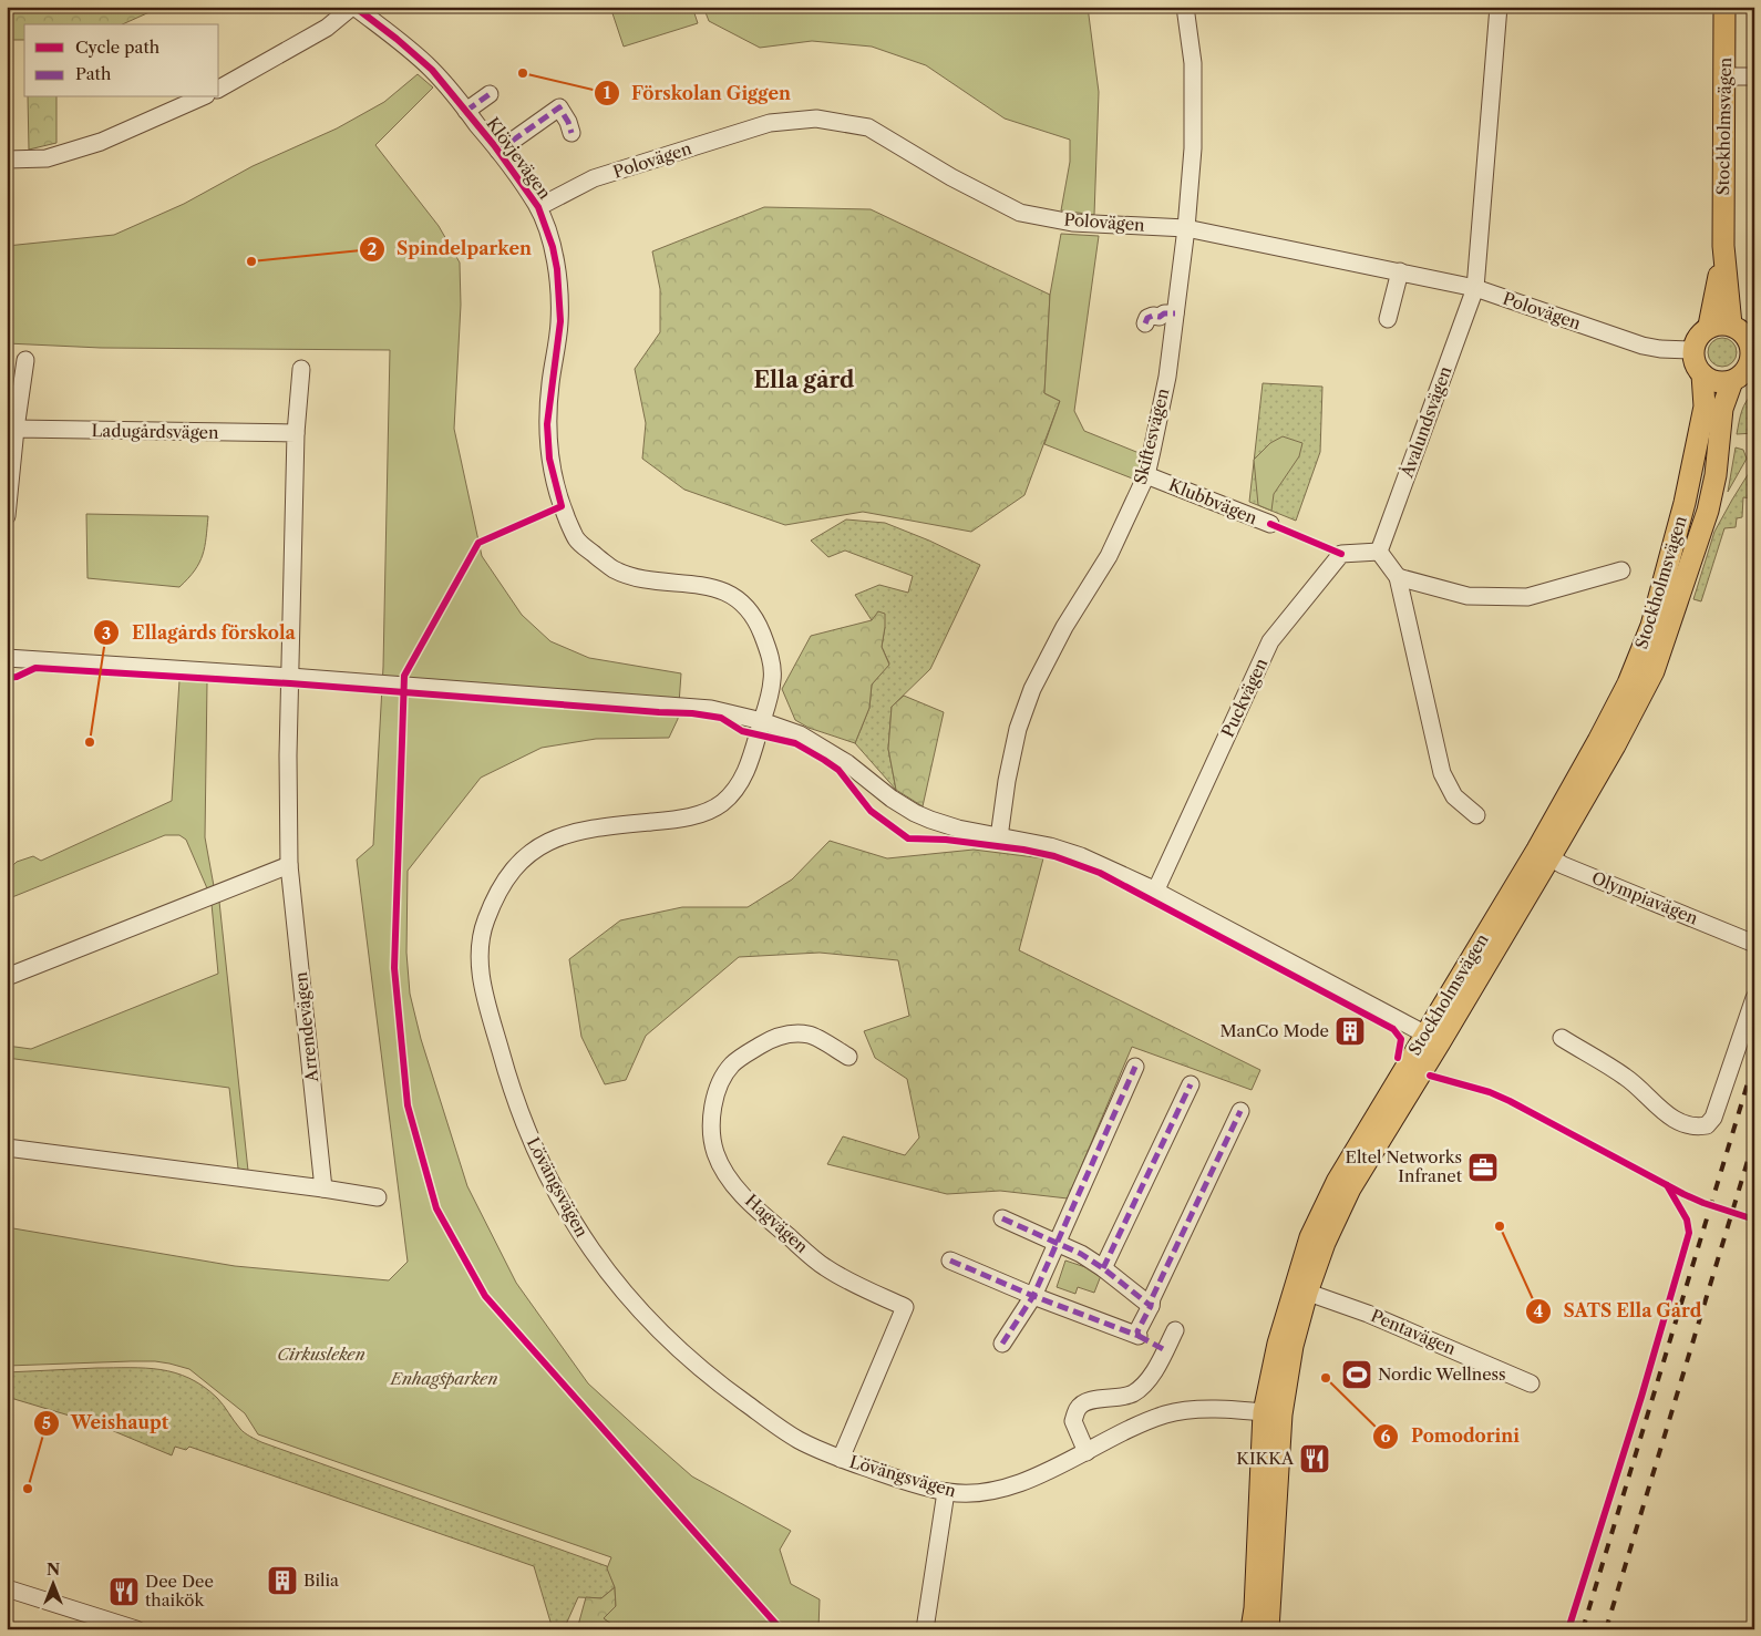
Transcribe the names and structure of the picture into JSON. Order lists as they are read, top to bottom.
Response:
{
  "streets": {
    "main road": ["Stockholmsvägen"],
    "street": [
      "Klövjevägen",
      "Polovägen",
      "Åvalundsvägen",
      "Ladugårdsvägen",
      "Skiftesvägen",
      "Klubbvägen",
      "Puckvägen",
      "Olympiavägen",
      "Arrendevägen",
      "Lövängsvägen",
      "Hagvägen",
      "Pentavägen"
    ]
  },
  "crossings": [
    ["Stockholmsvägen", "Polovägen"],
    ["Stockholmsvägen", "Olympiavägen"],
    ["Stockholmsvägen", "Lövängsvägen"],
    ["Stockholmsvägen", "Pentavägen"],
    ["Klövjevägen", "Polovägen"],
    ["Klövjevägen", "Lövängsvägen"],
    ["Polovägen", "Åvalundsvägen"],
    ["Polovägen", "Skiftesvägen"],
    ["Åvalundsvägen", "Puckvägen"],
    ["Skiftesvägen", "Klubbvägen"],
    ["Lövängsvägen", "Hagvägen"]
  ],
  "districts": ["Ella gård"],
  "parks": ["Cirkusleken", "Enhagsparken"],
  "places": {
    "other": [
      "Förskolan Giggen",
      "Spindelparken",
      "Ellagårds förskola",
      "SATS Ella Gård",
      "Pomodorini",
      "Weishaupt"
    ],
    "building": ["ManCo Mode", "Bilia"],
    "office": ["Eltel Networks Infranet"],
    "sports": ["Nordic Wellness"],
    "restaurant": ["KIKKA", "Dee Dee thaikök"]
  },
  "legend": ["Cycle path", "Path"],
  "north": "top"
}
